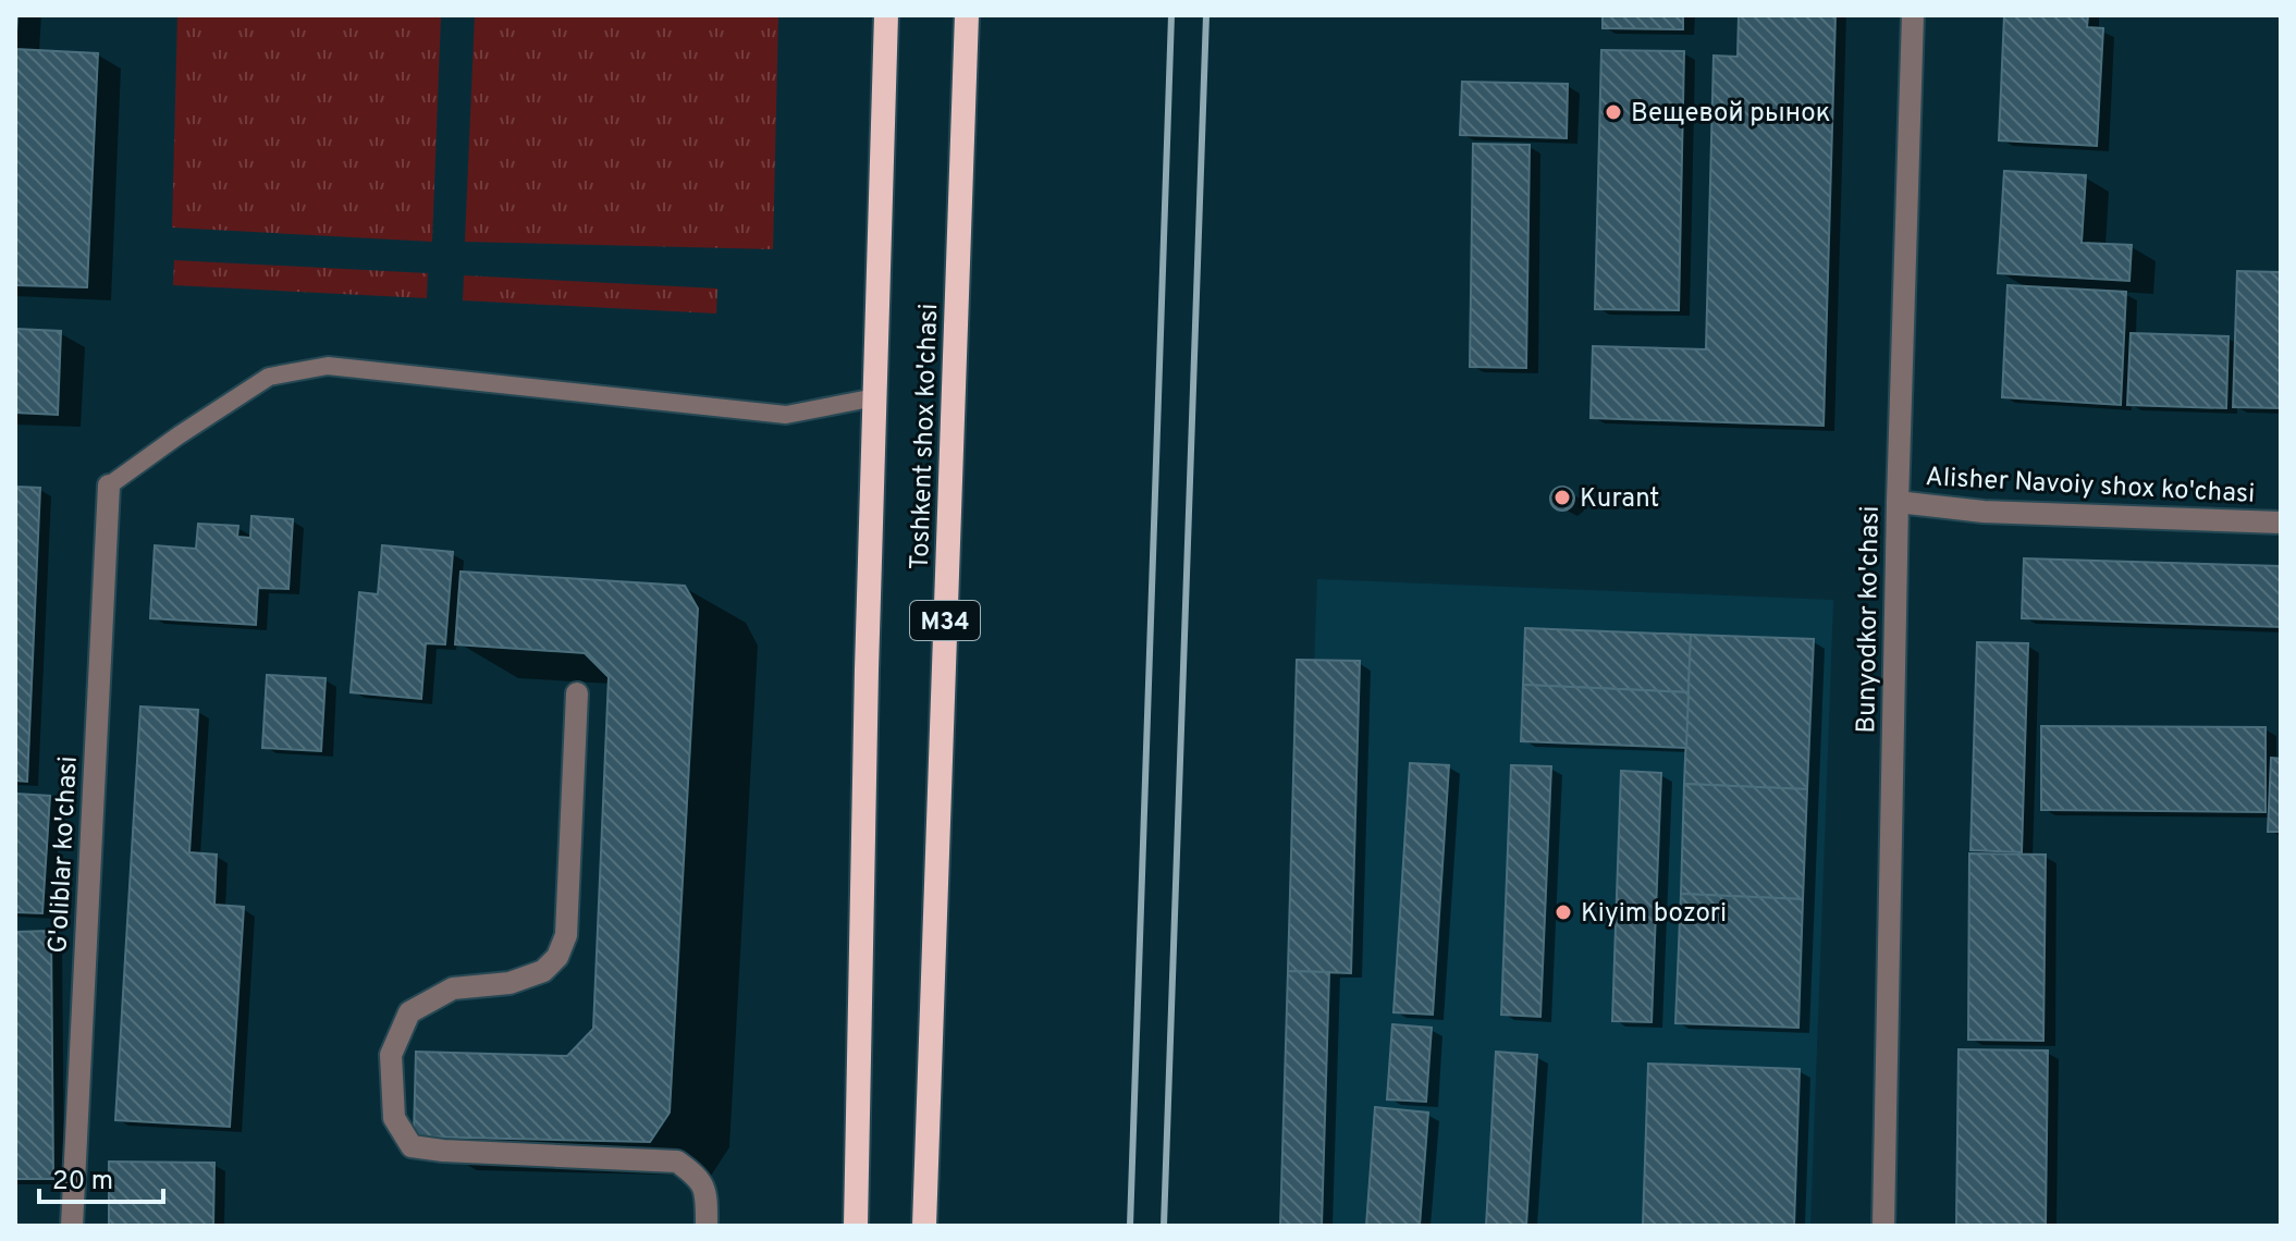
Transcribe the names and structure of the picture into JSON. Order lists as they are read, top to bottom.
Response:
{
  "streets": {
    "highway": ["Toshkent shox ko'chasi", "M34"],
    "street": ["Alisher Navoiy shox ko'chasi", "Bunyodkor ko'chasi", "G'oliblar ko'chasi"]
  },
  "crossings": [
    ["Alisher Navoiy shox ko'chasi", "Bunyodkor ko'chasi"]
  ],
  "places": ["Вещевой рынок", "Kurant", "Kiyim bozori"],
  "scale_bar": "20 m"
}
